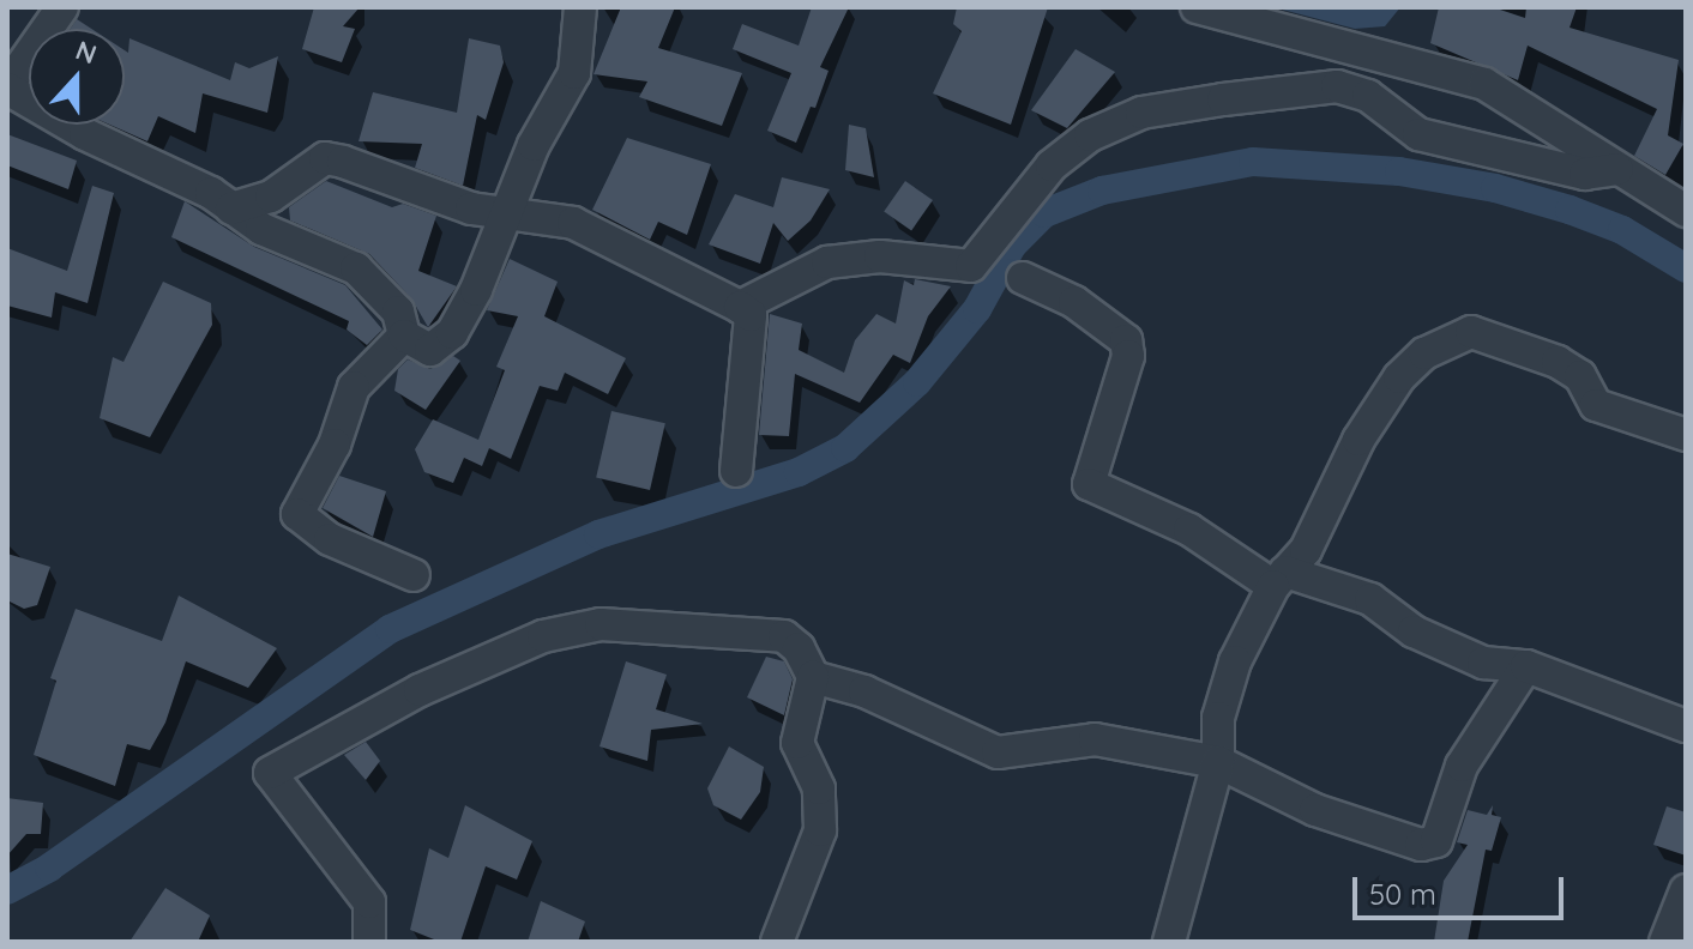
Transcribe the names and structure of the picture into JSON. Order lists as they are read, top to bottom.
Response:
{
  "scale_bar": "50 m",
  "north": "top"
}
